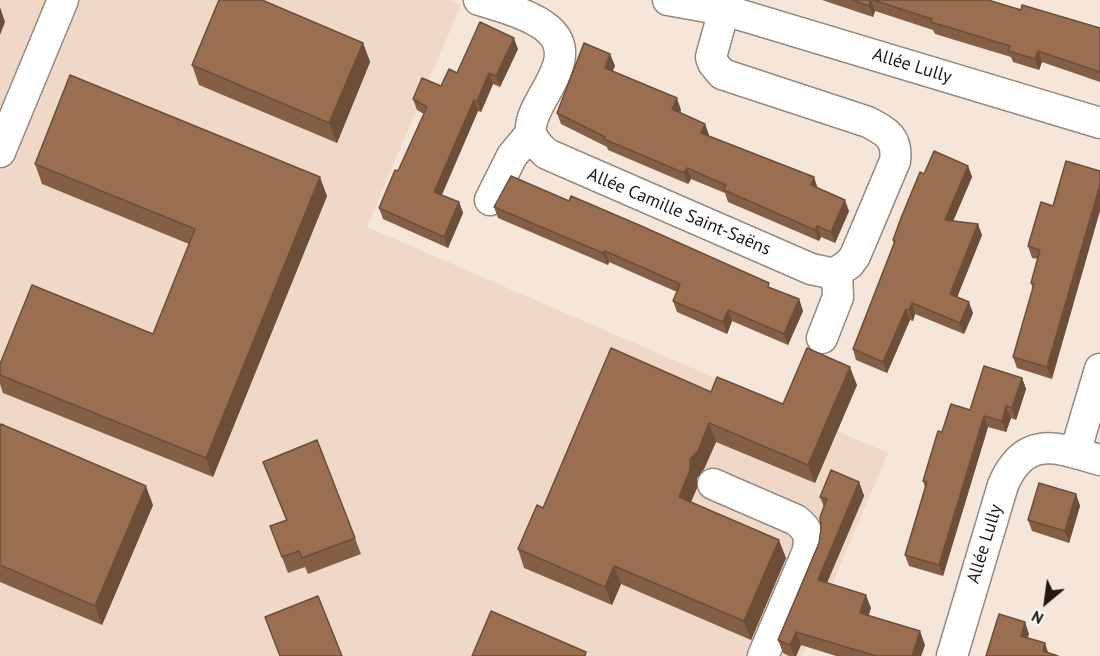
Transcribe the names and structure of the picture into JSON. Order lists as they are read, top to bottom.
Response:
{
  "streets": {
    "street": ["Allée Lully", "Allée Camille Saint-Saëns"]
  },
  "north": "bottom left"
}
